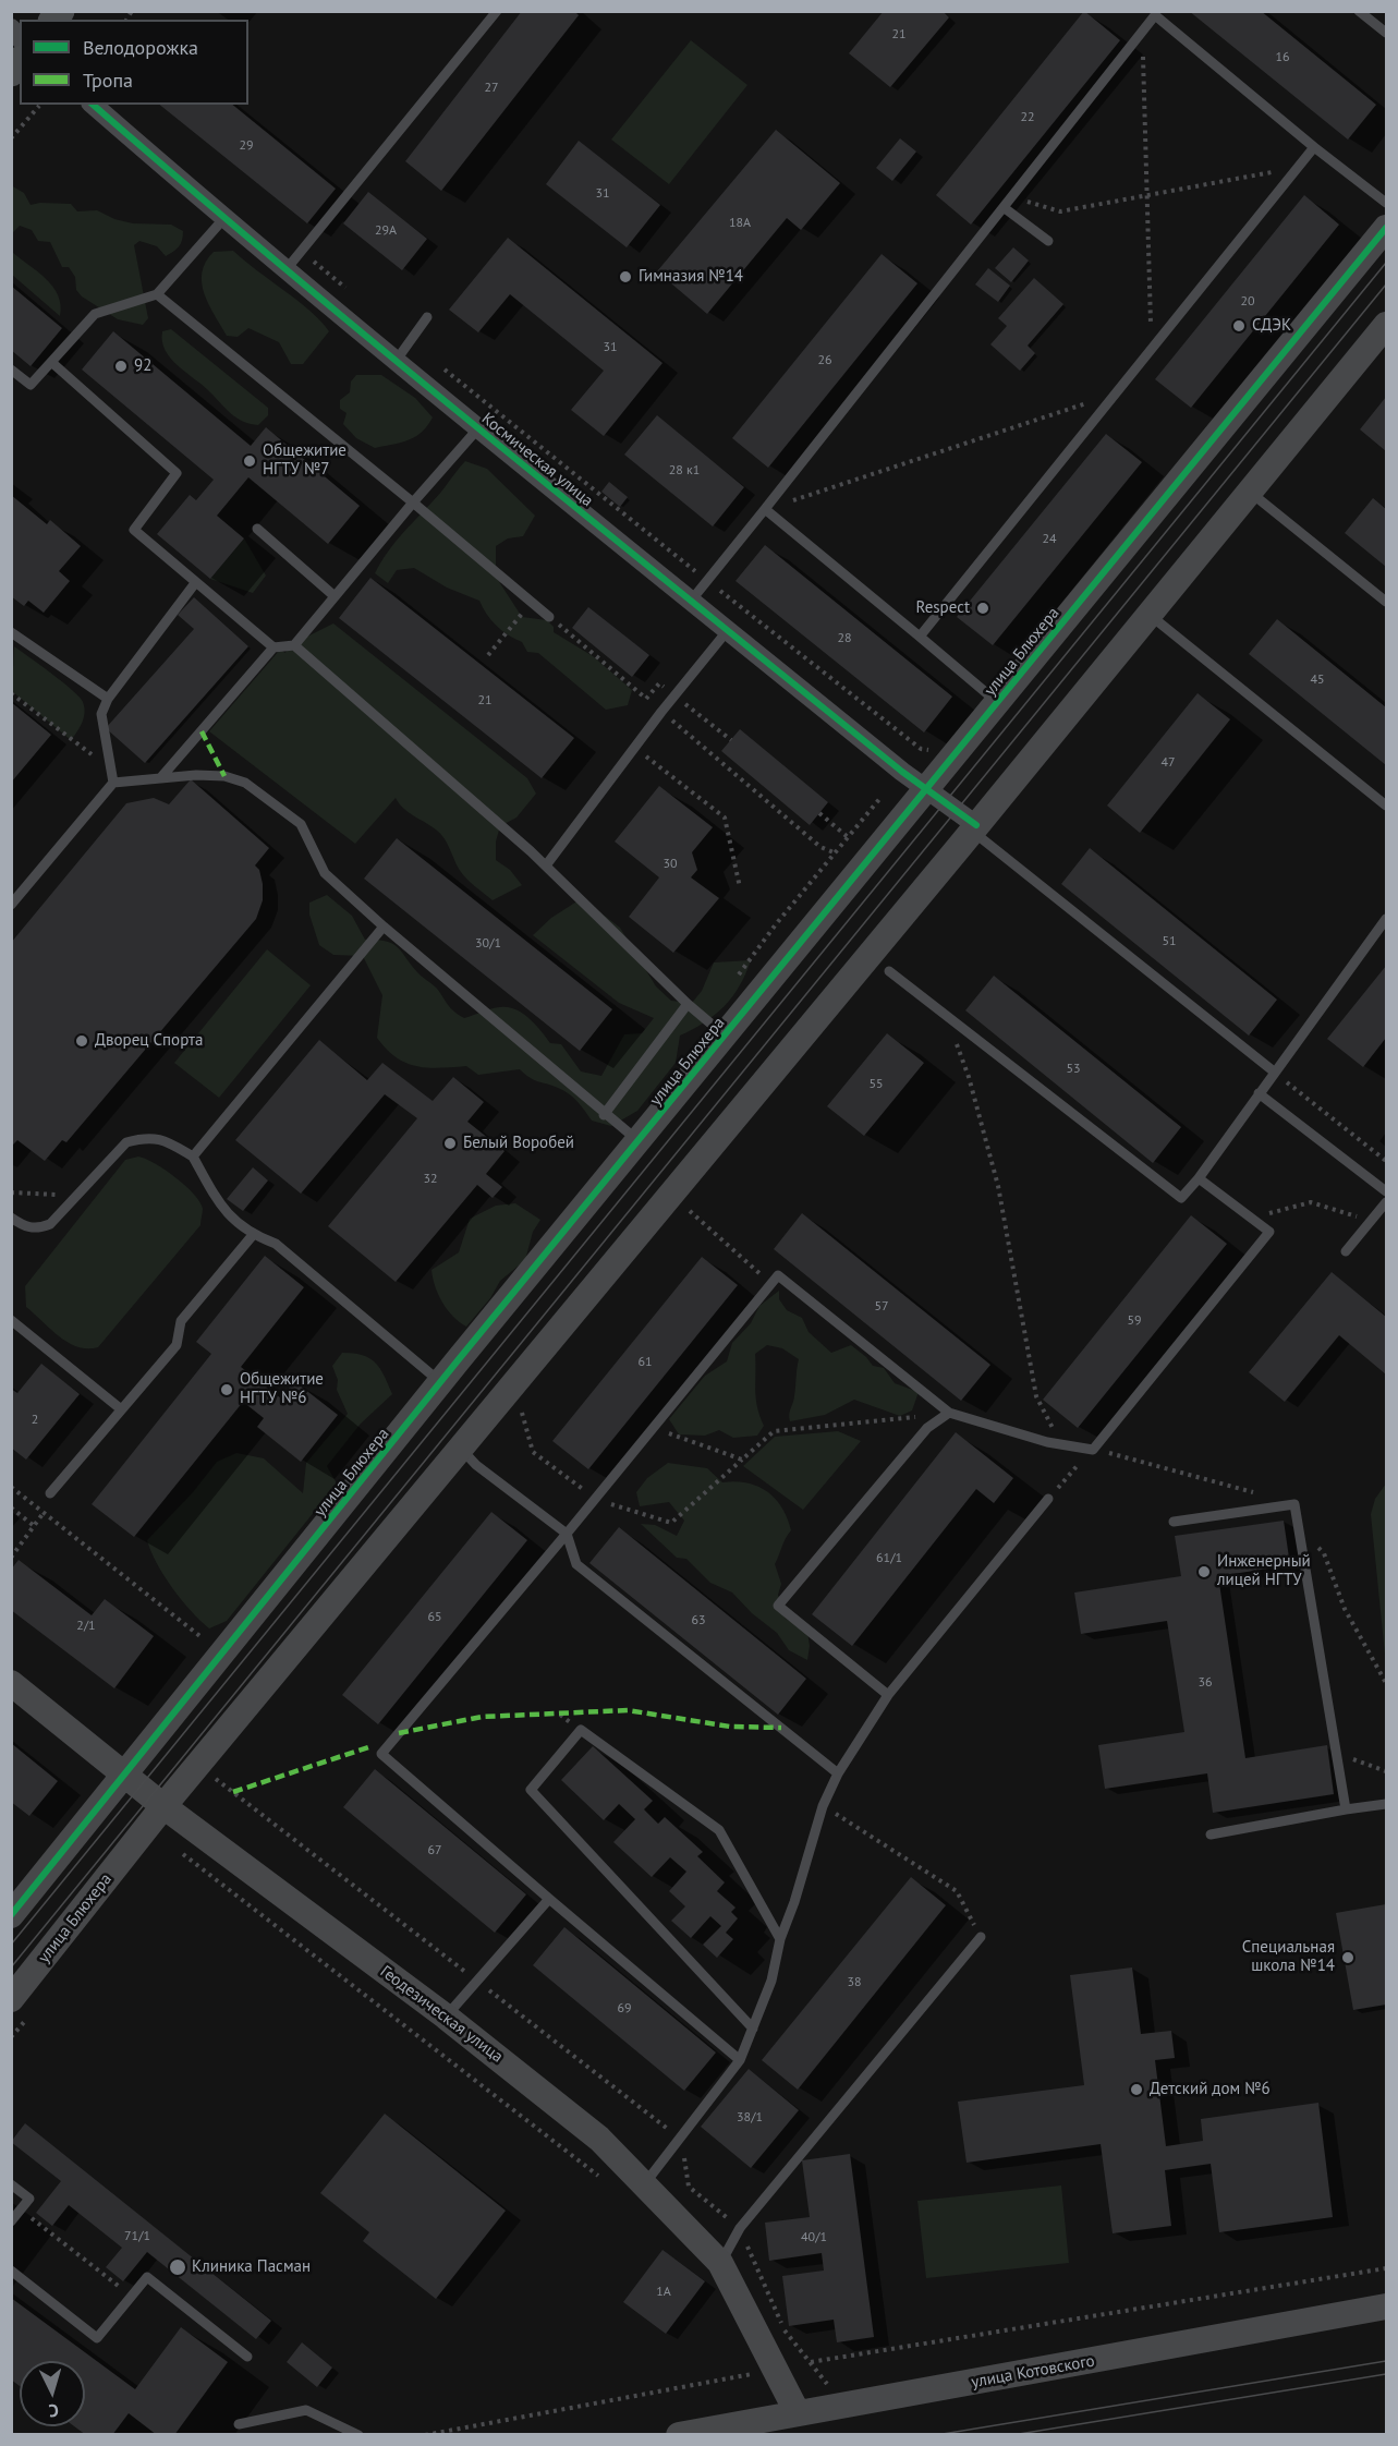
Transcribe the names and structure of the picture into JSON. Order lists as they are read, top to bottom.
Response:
{
  "streets": {
    "street": [
      "Космическая улица",
      "улица Блюхера",
      "Геодезическая улица",
      "улица Котовского"
    ]
  },
  "crossings": [
    ["Космическая улица", "улица Блюхера"],
    ["улица Блюхера", "Геодезическая улица"],
    ["Геодезическая улица", "улица Котовского"]
  ],
  "places": [
    "Гимназия №14",
    "СДЭК",
    "92",
    "Общежитие НГТУ №7",
    "Respect",
    "Дворец Спорта",
    "Белый Воробей",
    "Общежитие НГТУ №6",
    "Инженерный лицей НГТУ",
    "Специальная школа №14",
    "Детский дом №6",
    "Клиника Пасман"
  ],
  "house_numbers": [
    "21",
    "16",
    "27",
    "22",
    "29",
    "31",
    "18А",
    "29А",
    "20",
    "31",
    "26",
    "28 к1",
    "24",
    "28",
    "45",
    "21",
    "47",
    "30",
    "51",
    "30/1",
    "53",
    "55",
    "32",
    "57",
    "59",
    "61",
    "2",
    "61/1",
    "65",
    "63",
    "2/1",
    "36",
    "67",
    "38",
    "69",
    "38/1",
    "71/1",
    "40/1",
    "1А"
  ],
  "legend": ["Велодорожка", "Тропа"],
  "north": "bottom"
}
